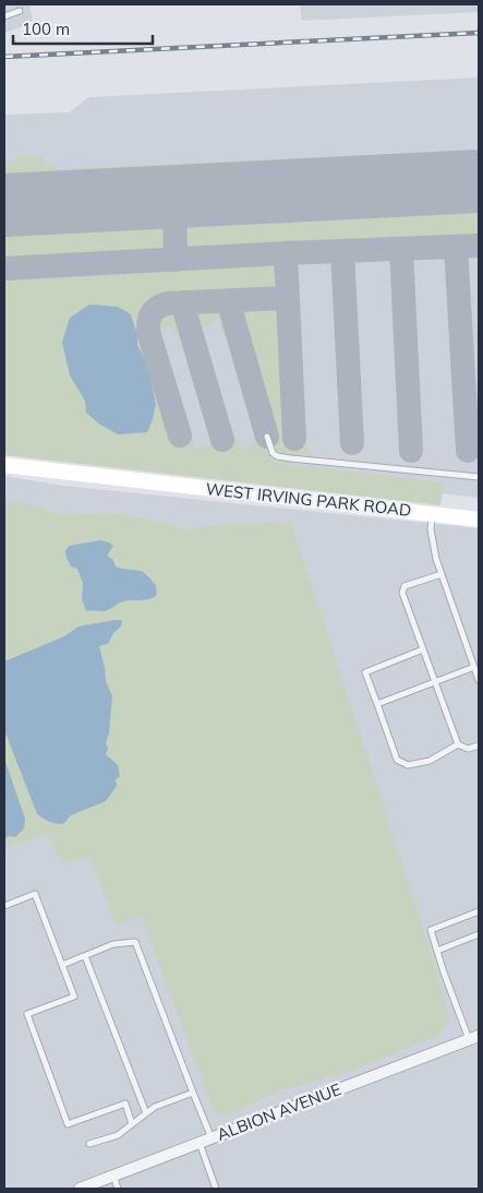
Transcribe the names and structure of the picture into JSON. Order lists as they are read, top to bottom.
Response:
{
  "streets": {
    "main road": ["WEST IRVING PARK ROAD"],
    "street": ["ALBION AVENUE"]
  },
  "scale_bar": "100 m"
}
